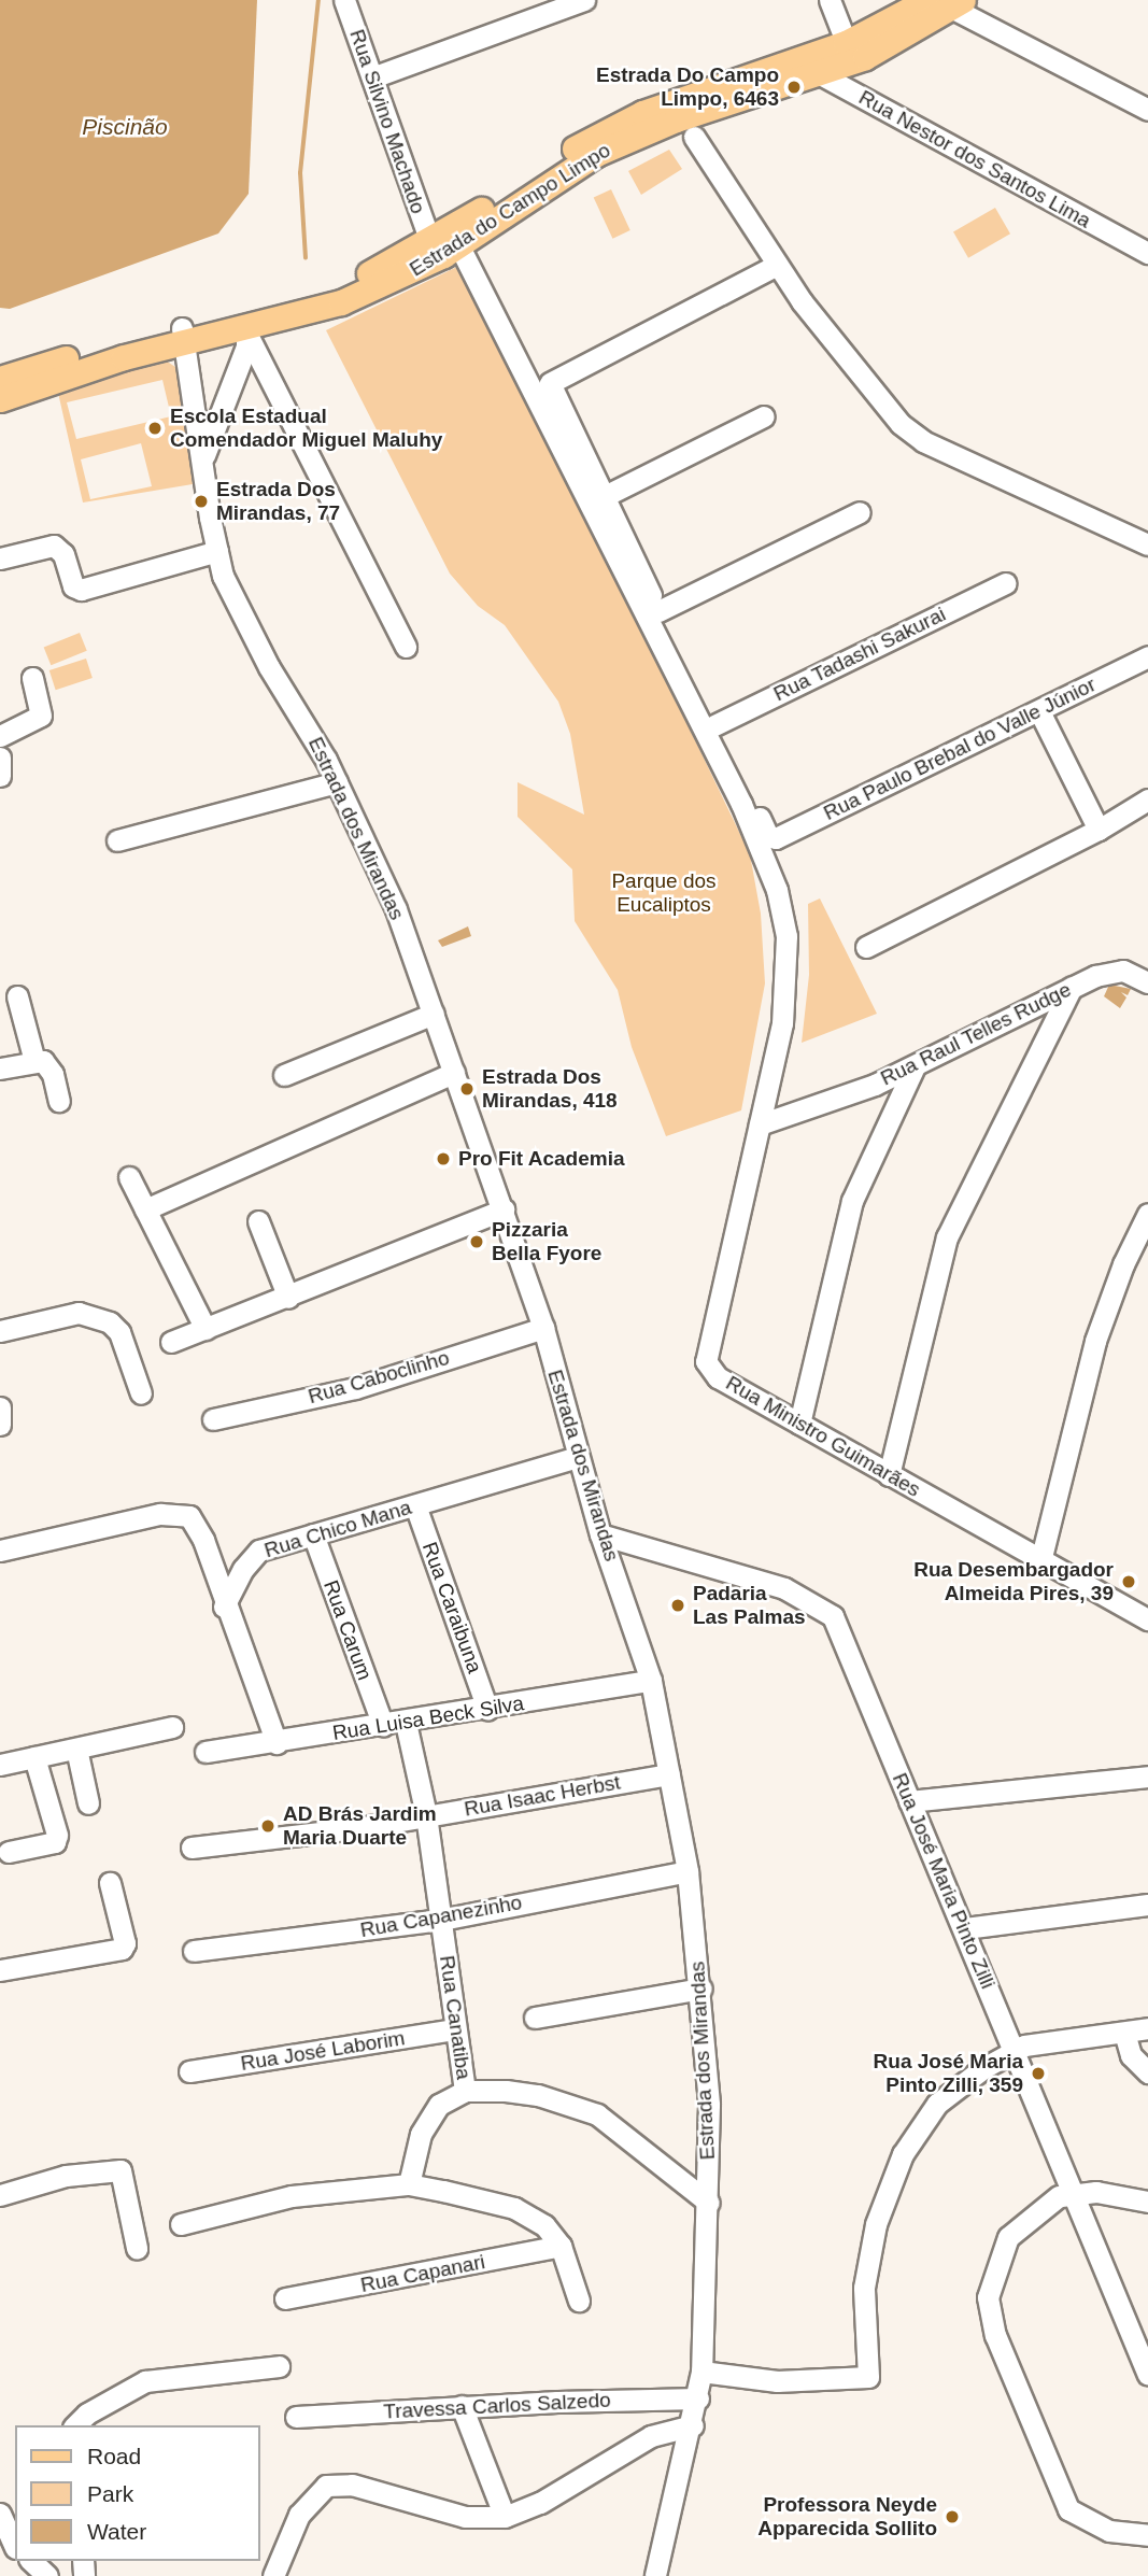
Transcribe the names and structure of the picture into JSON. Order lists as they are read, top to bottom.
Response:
{
  "streets": {
    "main road": ["Estrada do Campo Limpo"],
    "street": [
      "Rua Silvino Machado",
      "Rua Nestor dos Santos Lima",
      "Rua Tadashi Sakurai",
      "Rua Paulo Brebal do Valle Júnior",
      "Estrada dos Mirandas",
      "Rua Raul Telles Rudge",
      "Rua Caboclinho",
      "Rua Ministro Guimarães",
      "Rua Chico Mana",
      "Rua Caraibuna",
      "Rua Carum",
      "Rua Luisa Beck Silva",
      "Rua Isaac Herbst",
      "Rua José Maria Pinto Zilli",
      "Rua Capanezinho",
      "Rua Canatiba",
      "Rua José Laborim",
      "Rua Capanari",
      "Travessa Carlos Salzedo"
    ]
  },
  "crossings": [
    ["Rua Silvino Machado", "Estrada do Campo Limpo"],
    ["Rua Nestor dos Santos Lima", "Estrada do Campo Limpo"],
    ["Estrada do Campo Limpo", "Estrada dos Mirandas"],
    ["Rua Tadashi Sakurai", "Rua Paulo Brebal do Valle Júnior"],
    ["Estrada dos Mirandas", "Rua Caboclinho"],
    ["Estrada dos Mirandas", "Rua Chico Mana"],
    ["Estrada dos Mirandas", "Rua Luisa Beck Silva"],
    ["Estrada dos Mirandas", "Rua Isaac Herbst"],
    ["Estrada dos Mirandas", "Rua José Maria Pinto Zilli"],
    ["Estrada dos Mirandas", "Rua Capanezinho"],
    ["Estrada dos Mirandas", "Travessa Carlos Salzedo"],
    ["Rua Raul Telles Rudge", "Rua Ministro Guimarães"],
    ["Rua Chico Mana", "Rua Caraibuna"],
    ["Rua Chico Mana", "Rua Carum"],
    ["Rua Caraibuna", "Rua Luisa Beck Silva"],
    ["Rua Carum", "Rua Luisa Beck Silva"],
    ["Rua Luisa Beck Silva", "Rua Canatiba"],
    ["Rua Isaac Herbst", "Rua Canatiba"],
    ["Rua Capanezinho", "Rua Canatiba"],
    ["Rua Canatiba", "Rua José Laborim"]
  ],
  "water": ["Piscinão"],
  "parks": ["Parque dos Eucaliptos"],
  "places": [
    "Estrada Do Campo Limpo, 6463",
    "Escola Estadual Comendador Miguel Maluhy",
    "Estrada Dos Mirandas, 77",
    "Estrada Dos Mirandas, 418",
    "Pro Fit Academia",
    "Pizzaria Bella Fyore",
    "Rua Desembargador Almeida Pires, 39",
    "Padaria Las Palmas",
    "AD Brás Jardim Maria Duarte",
    "Rua José Maria Pinto Zilli, 359",
    "Professora Neyde Apparecida Sollito"
  ],
  "legend": ["Road", "Park", "Water"]
}
